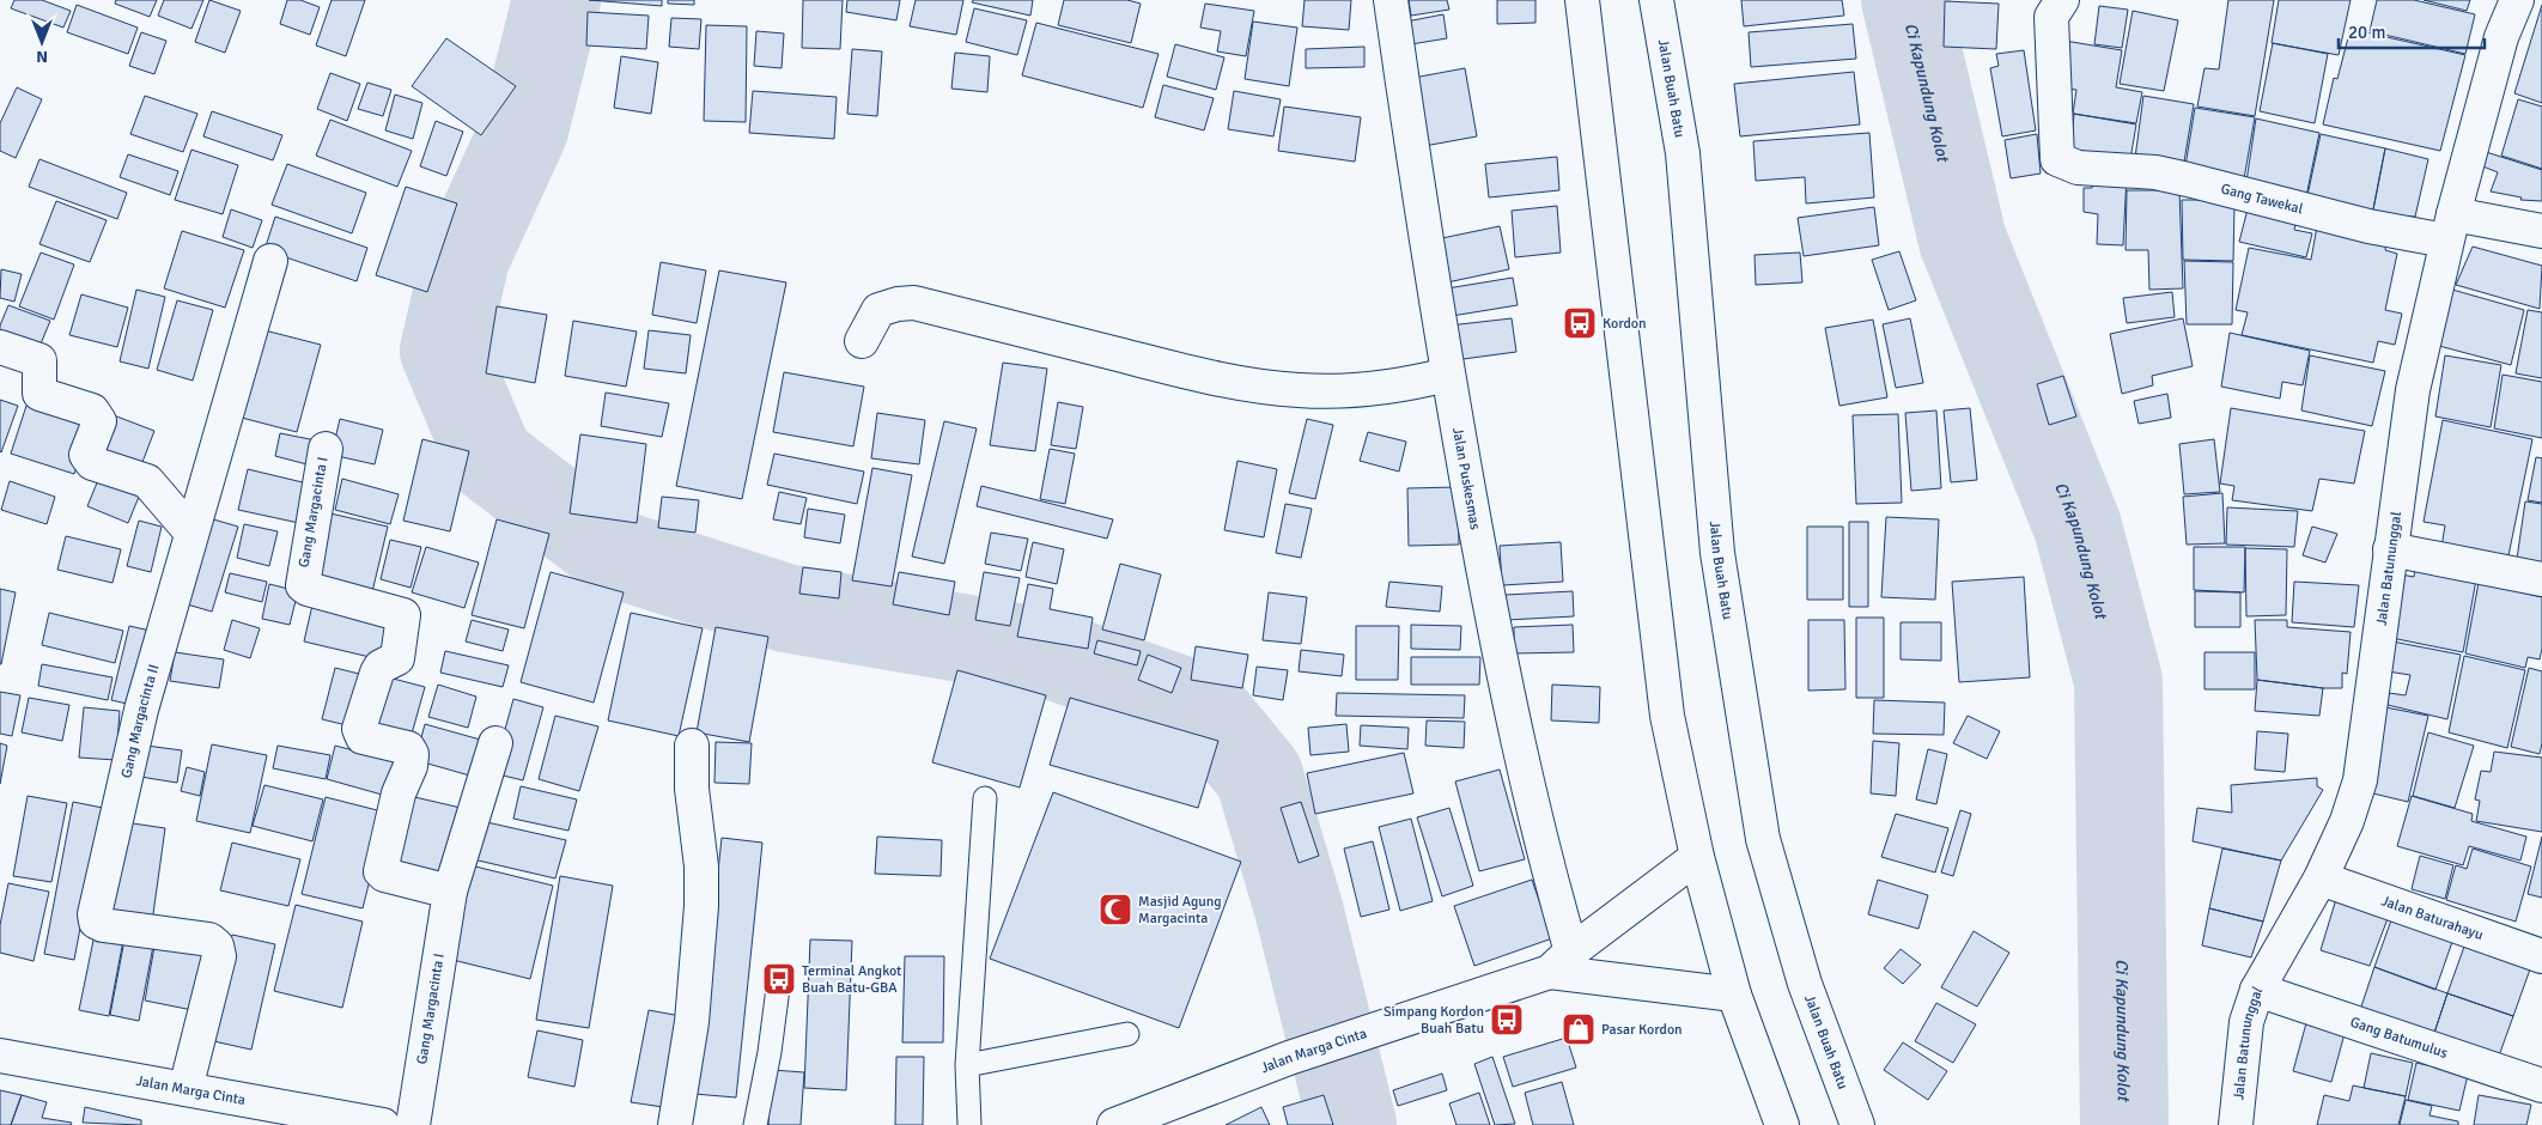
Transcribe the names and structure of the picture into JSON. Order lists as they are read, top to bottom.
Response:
{
  "streets": {
    "street": [
      "Jalan Buah Batu",
      "Gang Tawekal",
      "Jalan Puskesmas",
      "Gang Margacinta I",
      "Jalan Batununggal",
      "Gang Margacinta II",
      "Jalan Baturahayu",
      "Gang Batumulus",
      "Jalan Marga Cinta"
    ]
  },
  "crossings": [
    ["Gang Tawekal", "Jalan Batununggal"],
    ["Jalan Puskesmas", "Jalan Marga Cinta"],
    ["Jalan Batununggal", "Jalan Baturahayu"],
    ["Jalan Batununggal", "Gang Batumulus"],
    ["Gang Margacinta II", "Jalan Marga Cinta"]
  ],
  "water": ["Ci Kapundung Kolot"],
  "places": {
    "bus stop": ["Kordon", "Terminal Angkot Buah Batu-GBA", "Simpang Kordon Buah Batu"],
    "mosque": ["Masjid Agung Margacinta"],
    "shop": ["Pasar Kordon"]
  },
  "scale_bar": "20 m",
  "north": "bottom"
}
